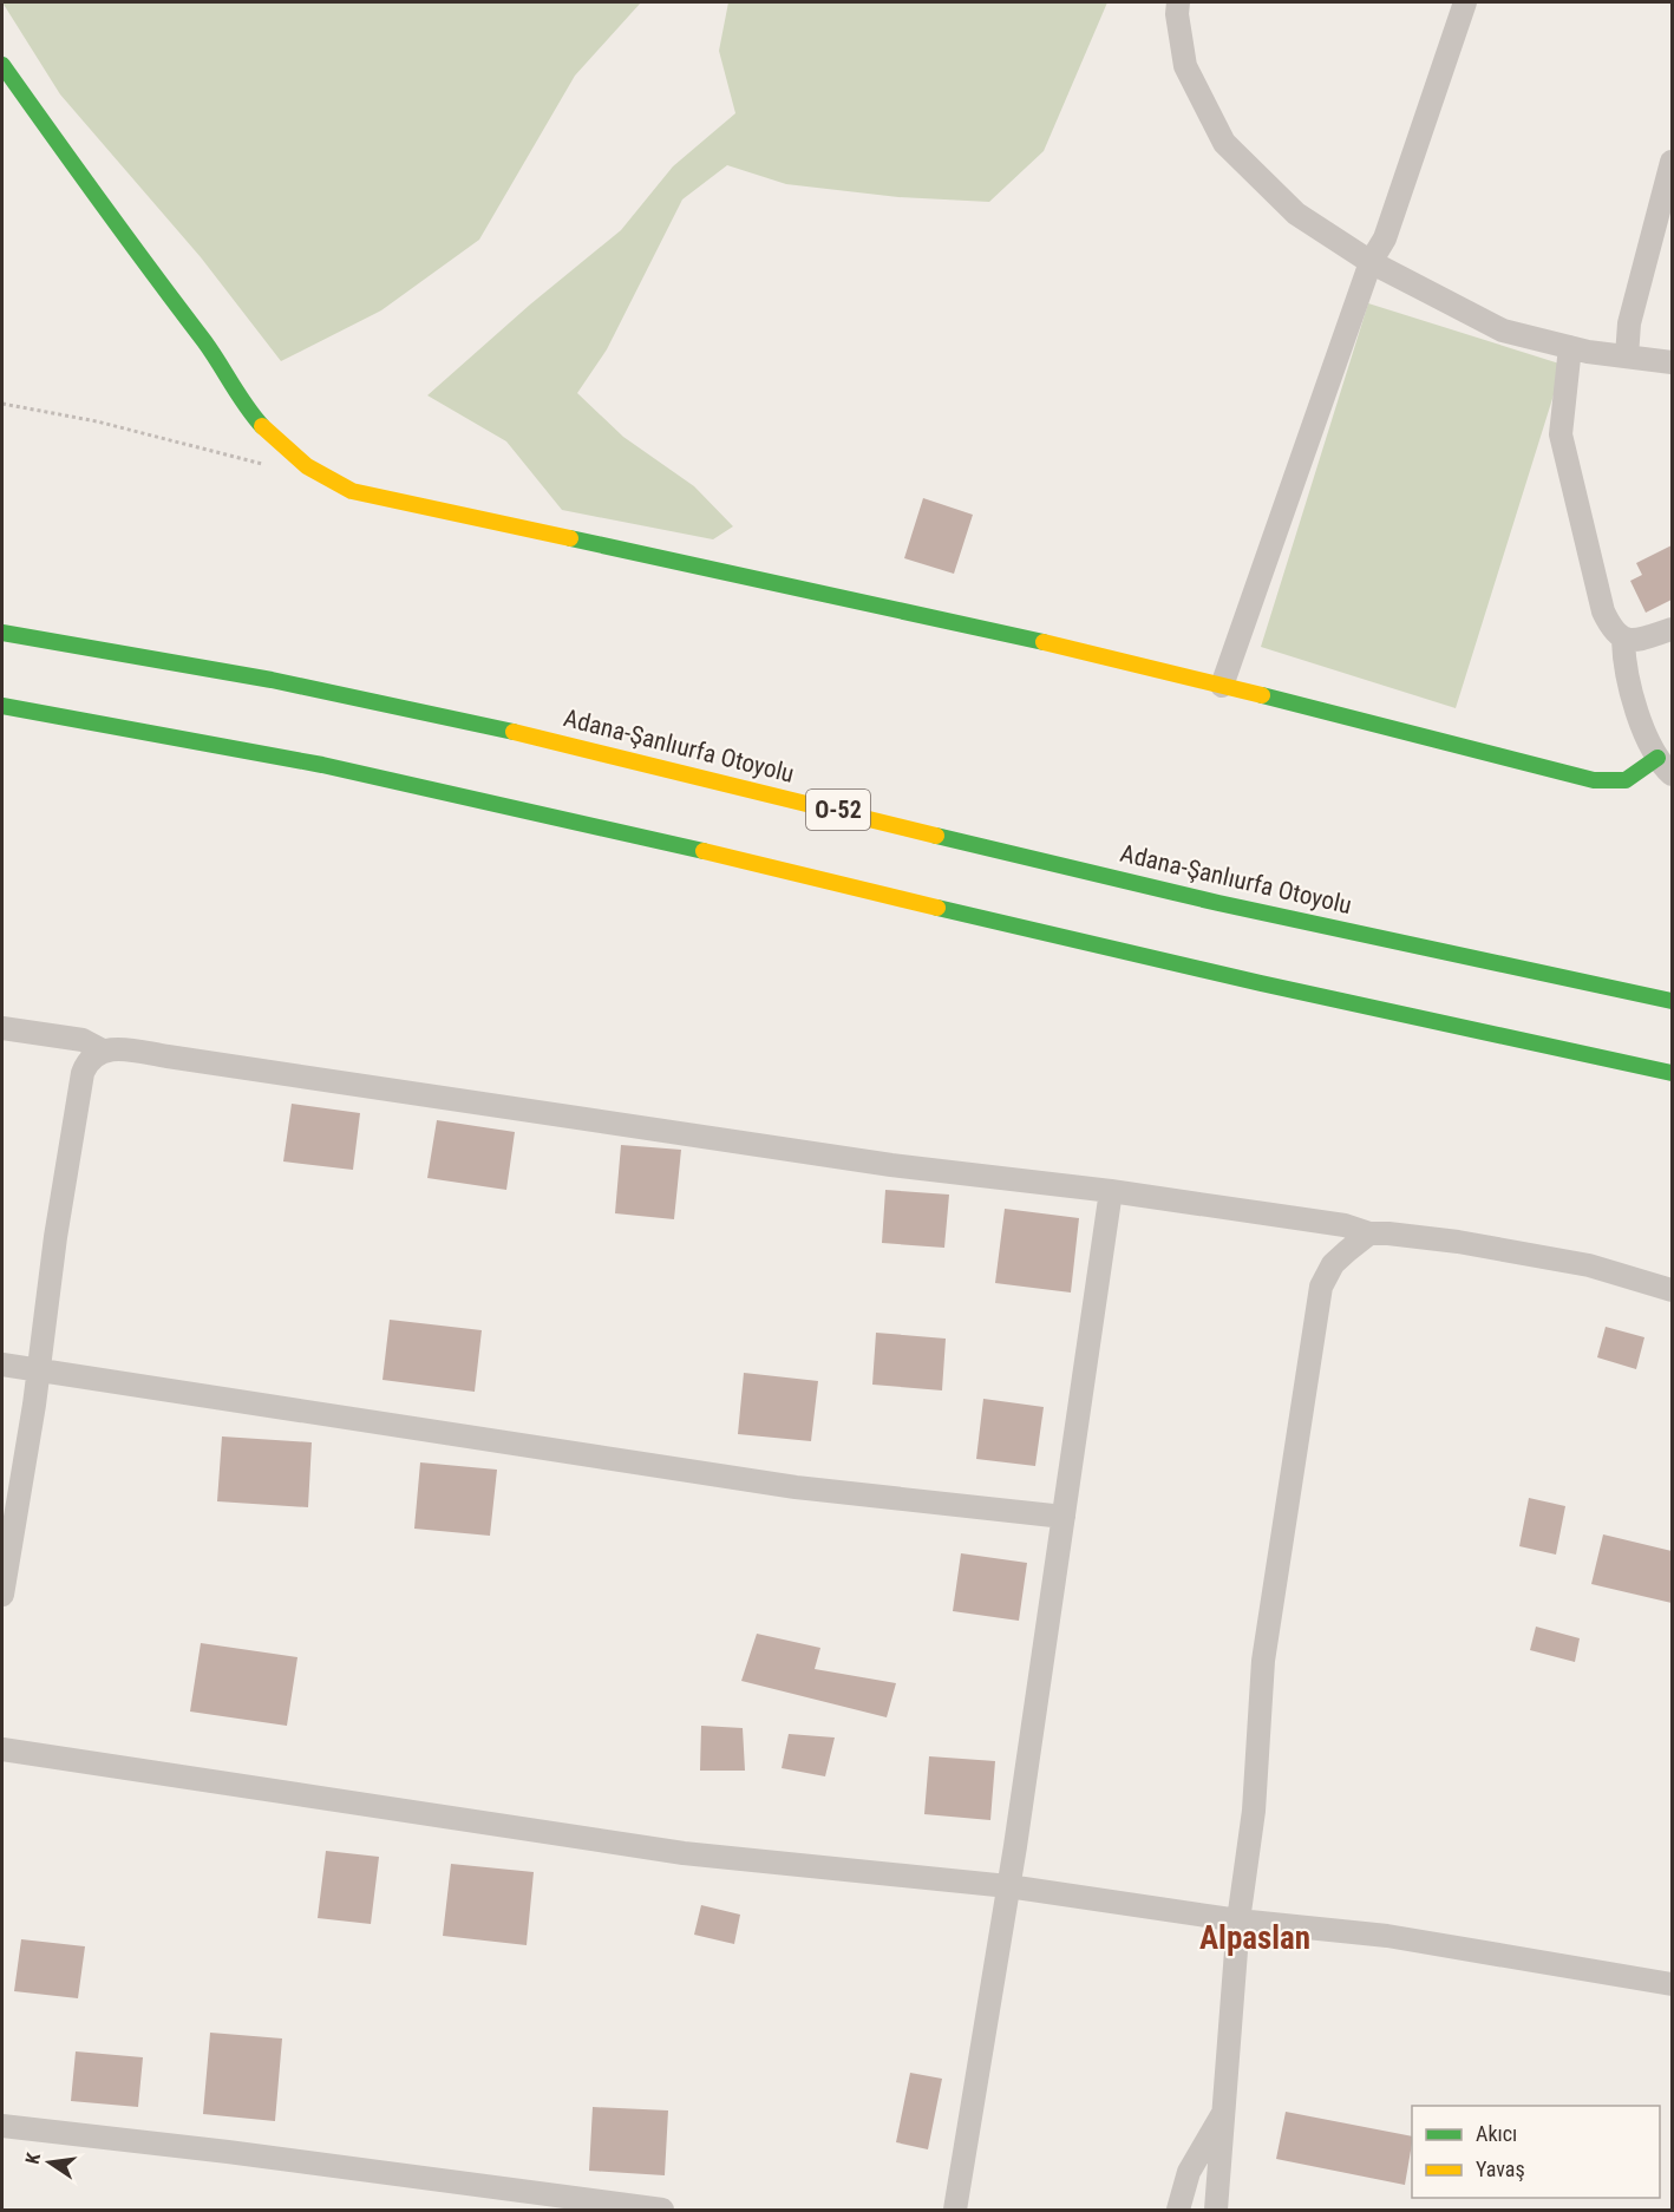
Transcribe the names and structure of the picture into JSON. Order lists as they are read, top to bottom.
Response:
{
  "streets": {
    "main road": ["Adana-Şanlıurfa Otoyolu", "O-52"]
  },
  "districts": ["Alpaslan"],
  "legend": ["Akıcı", "Yavaş"],
  "north": "left"
}
